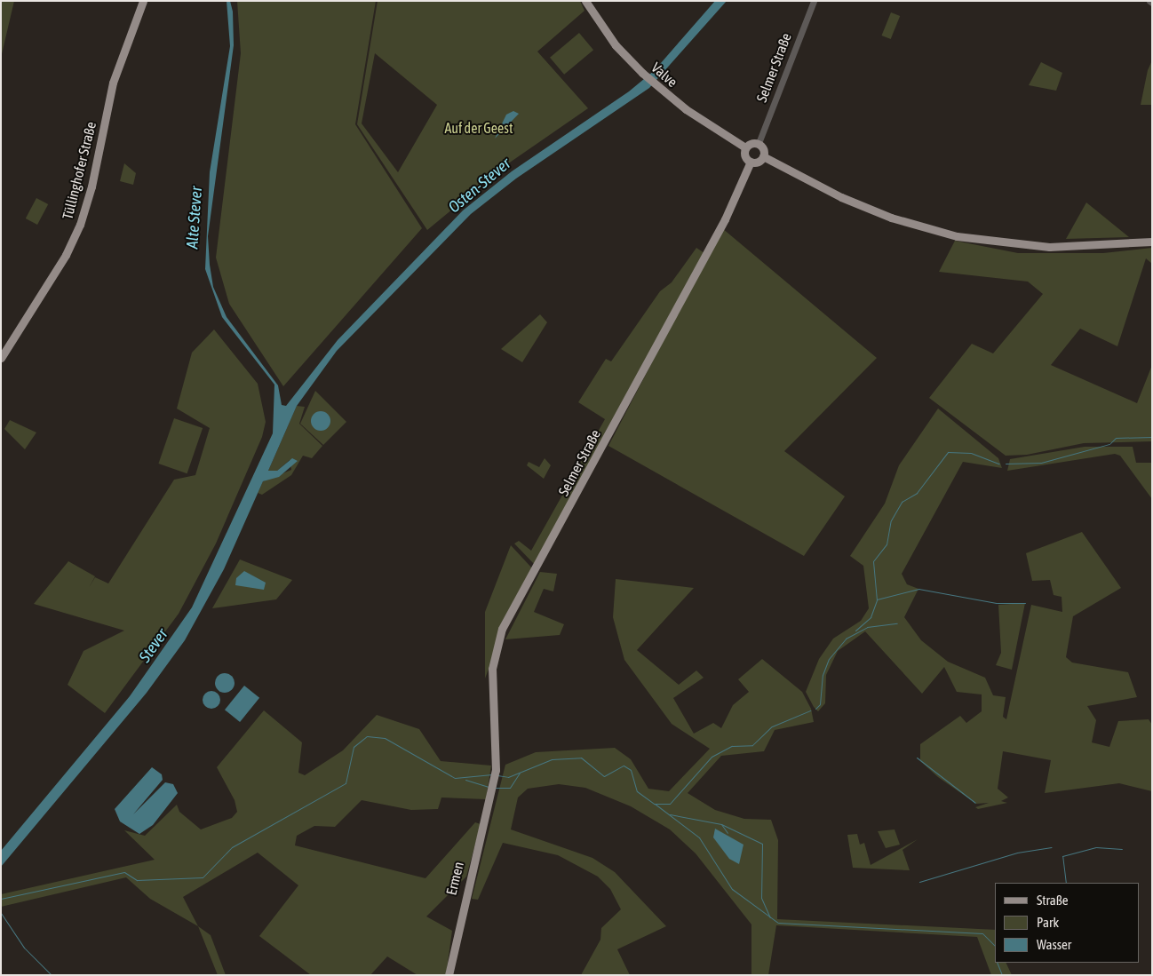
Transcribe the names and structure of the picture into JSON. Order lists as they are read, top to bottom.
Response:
{
  "streets": {
    "main road": [
      "Selmer Straße",
      "Valve",
      "Tüllinghofer Straße",
      "Ermen"
    ]
  },
  "crossings": [
    ["Selmer Straße", "Ermen"]
  ],
  "water": ["Osten-Stever", "Alte Stever", "Stever"],
  "parks": ["Auf der Geest"],
  "legend": ["Straße", "Park", "Wasser"]
}
